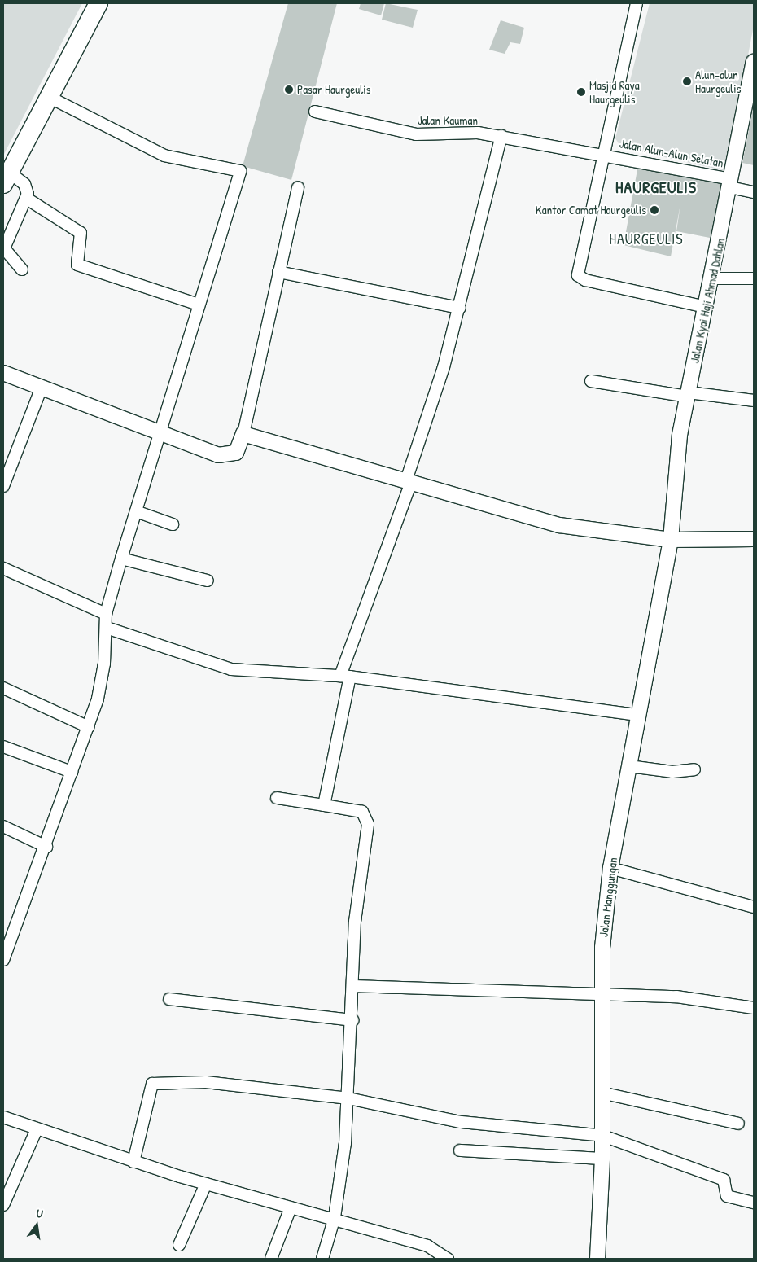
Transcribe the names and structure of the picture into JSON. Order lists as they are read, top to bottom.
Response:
{
  "streets": {
    "street": [
      "Jalan Kauman",
      "Jalan Alun-Alun Selatan",
      "Jalan Kyai Haji Ahmad Dahlan",
      "Jalan Manggungan"
    ]
  },
  "crossings": [
    ["Jalan Kauman", "Jalan Alun-Alun Selatan"],
    ["Jalan Alun-Alun Selatan", "Jalan Kyai Haji Ahmad Dahlan"],
    ["Jalan Kyai Haji Ahmad Dahlan", "Jalan Manggungan"]
  ],
  "districts": ["HAURGEULIS", "HAURGEULIS"],
  "places": [
    "Alun-alun Haurgeulis",
    "Pasar Haurgeulis",
    "Masjid Raya Haurgeulis",
    "Kantor Camat Haurgeulis"
  ],
  "north": "top"
}
